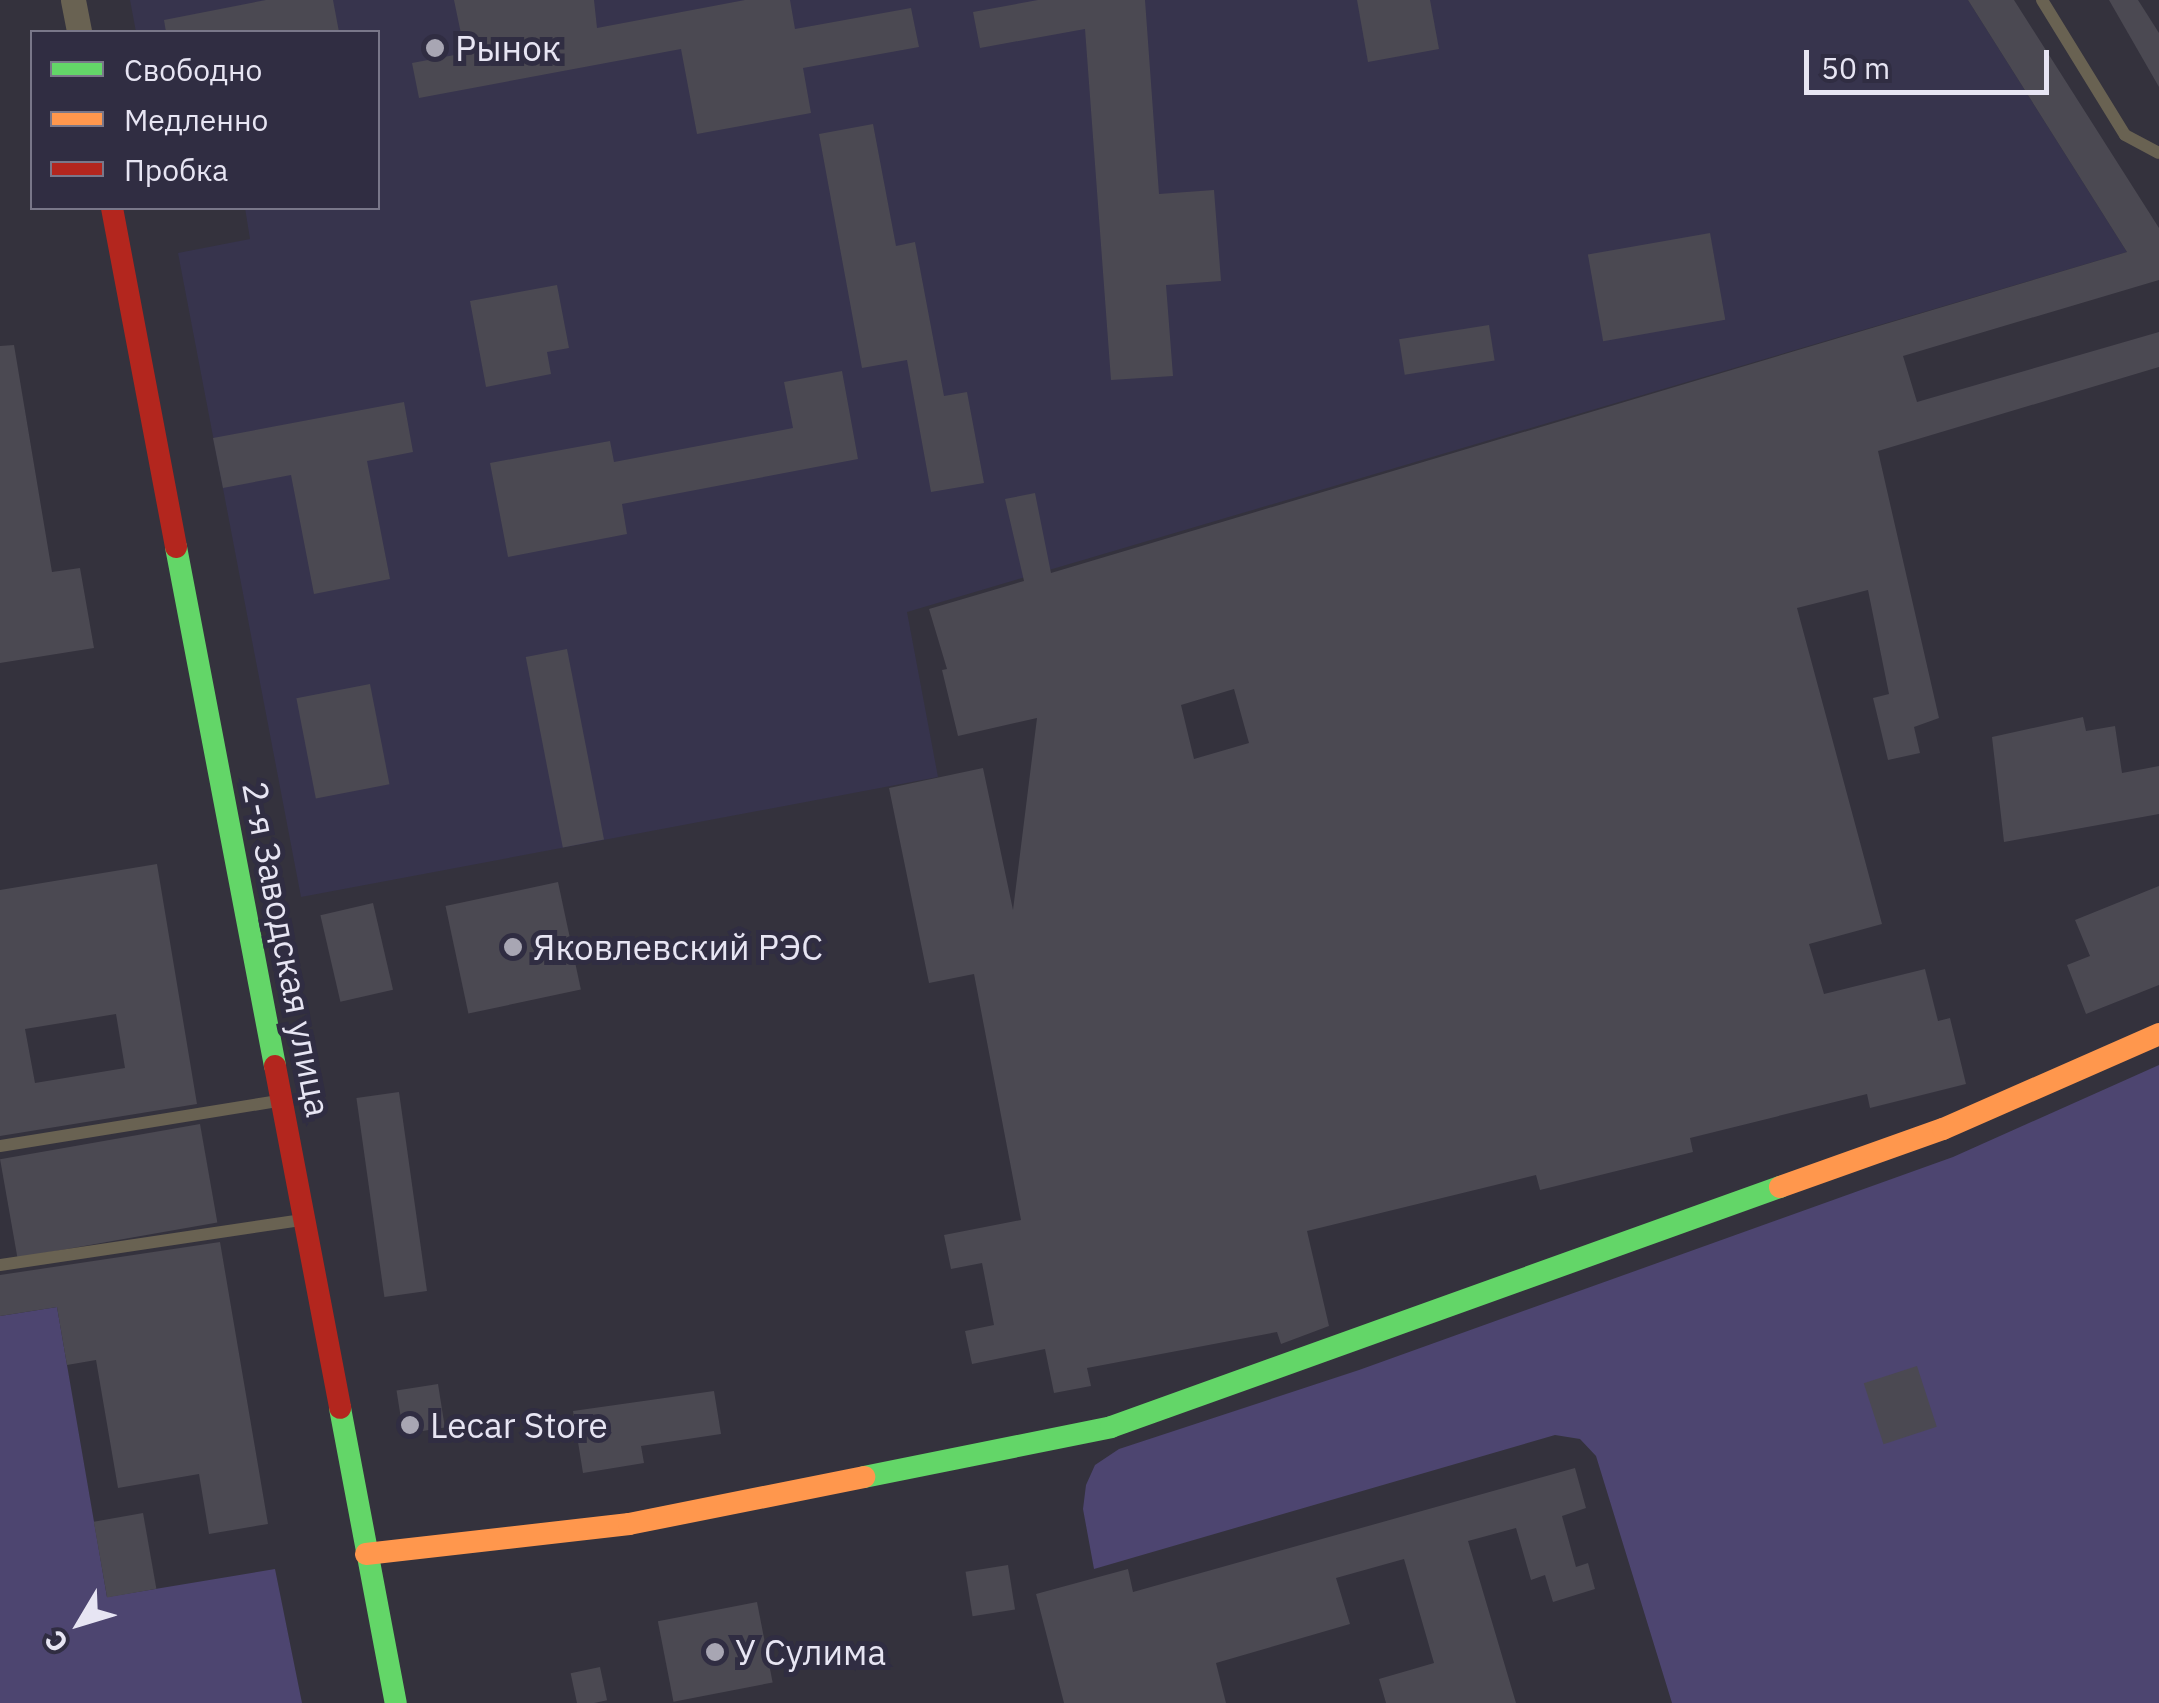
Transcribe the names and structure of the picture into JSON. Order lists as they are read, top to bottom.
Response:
{
  "streets": {
    "street": ["2-я Заводская улица"]
  },
  "places": [
    "Рынок",
    "Яковлевский РЭС",
    "Lecar Store",
    "У Сулима"
  ],
  "legend": ["Свободно", "Медленно", "Пробка"],
  "scale_bar": "50 m",
  "north": "bottom left"
}
